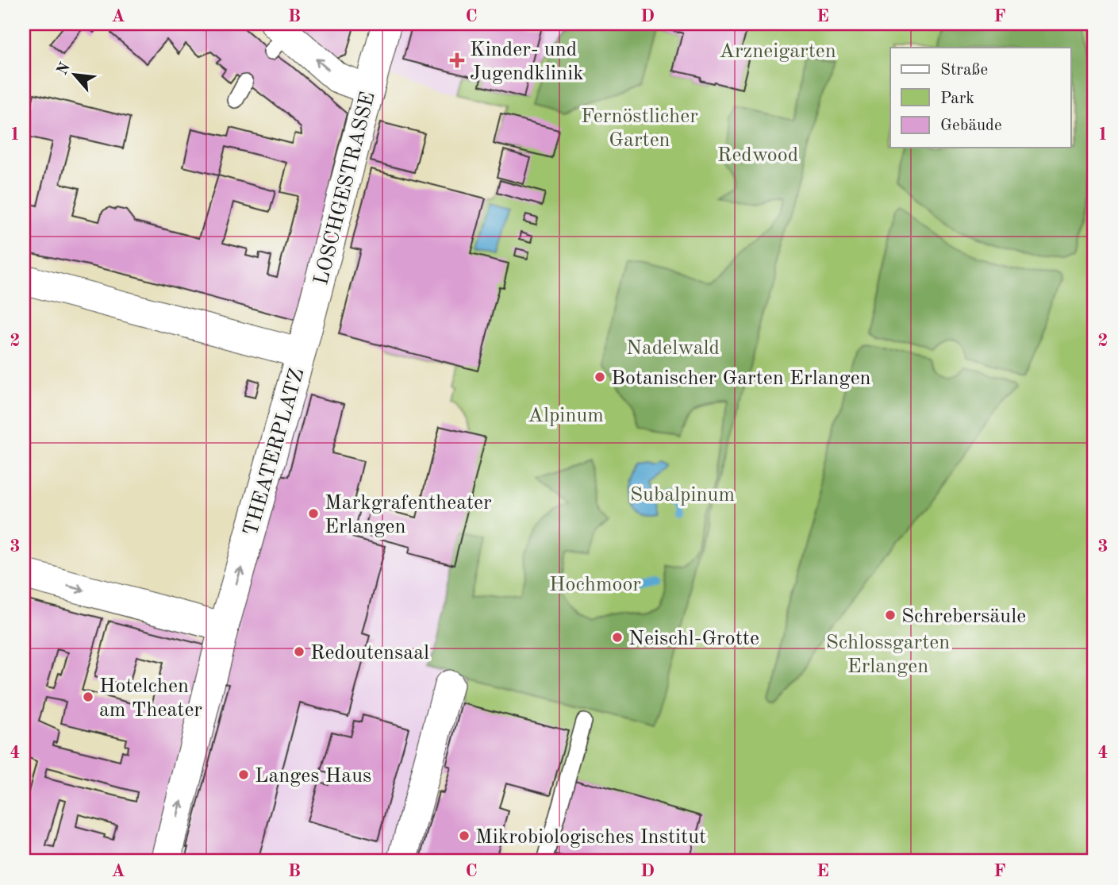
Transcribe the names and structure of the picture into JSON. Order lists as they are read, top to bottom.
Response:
{
  "streets": {
    "street": ["LOSCHGESTRASSE", "THEATERPLATZ"]
  },
  "crossings": [
    ["LOSCHGESTRASSE", "THEATERPLATZ"]
  ],
  "parks": [
    "Arzneigarten",
    "Fernöstlicher Garten",
    "Redwood",
    "Nadelwald",
    "Alpinum",
    "Subalpinum",
    "Hochmoor",
    "Schlossgarten Erlangen"
  ],
  "places": {
    "health": ["Kinder- und Jugendklinik"],
    "other": [
      "Botanischer Garten Erlangen",
      "Markgrafentheater Erlangen",
      "Schrebersäule",
      "Neischl-Grotte",
      "Redoutensaal",
      "Hotelchen am Theater",
      "Langes Haus",
      "Mikrobiologisches Institut"
    ]
  },
  "legend": ["Straße", "Park", "Gebäude"],
  "north": "top left",
  "grid": {
    "columns": [
      "A",
      "B",
      "C",
      "D",
      "E",
      "F"
    ],
    "rows": [
      "1",
      "2",
      "3",
      "4"
    ]
  }
}
